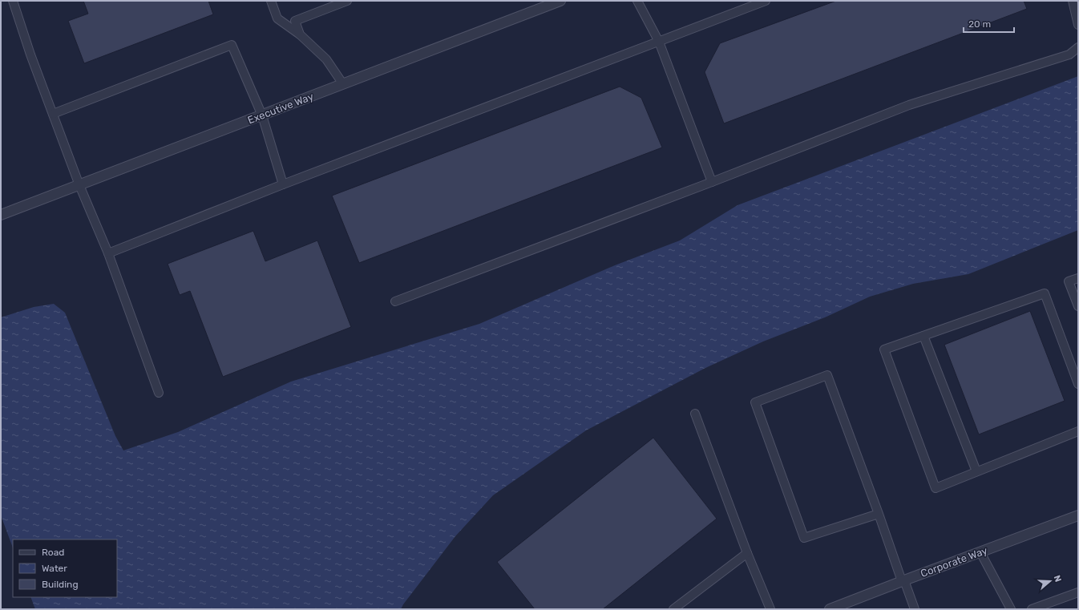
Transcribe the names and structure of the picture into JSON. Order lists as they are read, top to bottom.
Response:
{
  "streets": {
    "street": ["Executive Way", "Corporate Way"]
  },
  "legend": ["Road", "Water", "Building"],
  "scale_bar": "20 m",
  "north": "right"
}
